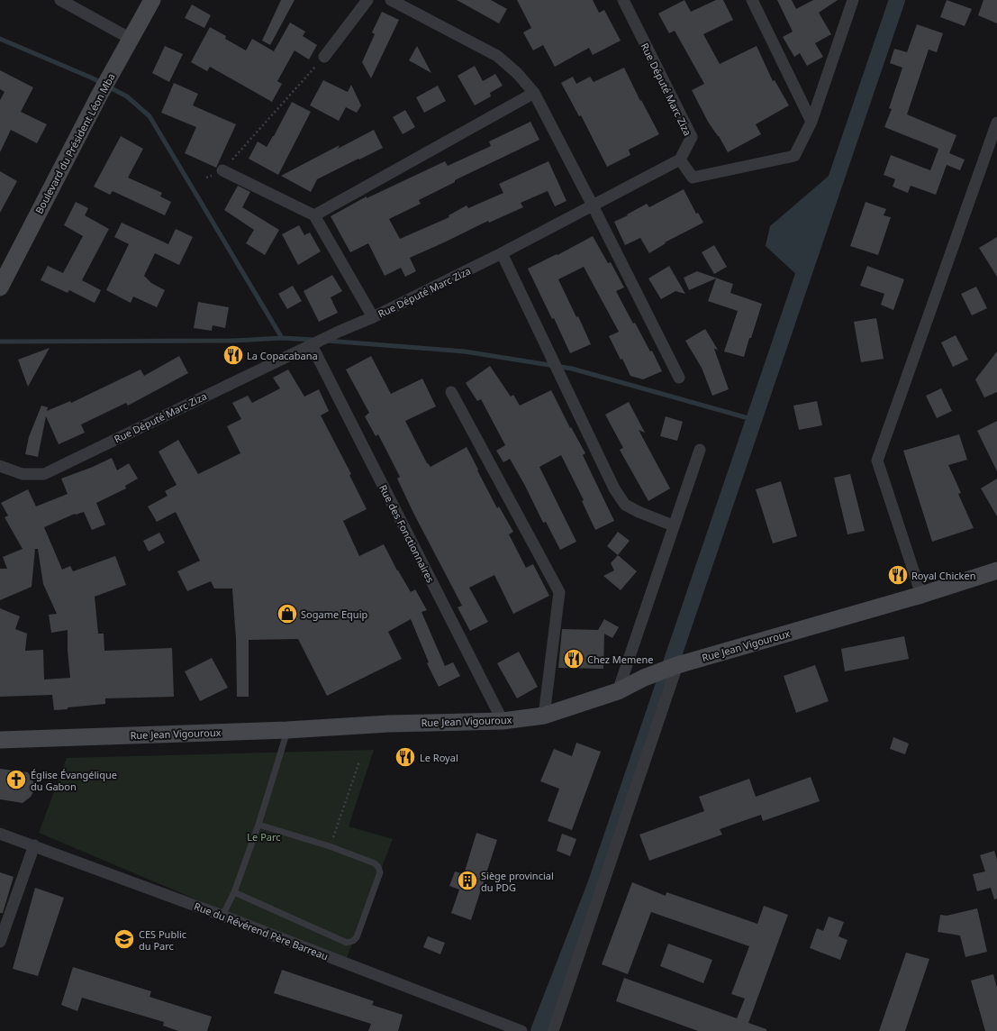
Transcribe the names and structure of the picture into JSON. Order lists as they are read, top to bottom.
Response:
{
  "streets": {
    "street": [
      "Rue Député Marc Ziza",
      "Boulevard du Président Léon Mba",
      "Rue des Fonctionnaires",
      "Rue Jean Vigouroux",
      "Rue du Révérend Père Barreau"
    ]
  },
  "crossings": [
    ["Rue Député Marc Ziza", "Rue des Fonctionnaires"],
    ["Rue des Fonctionnaires", "Rue Jean Vigouroux"]
  ],
  "parks": ["Le Parc"],
  "places": {
    "restaurant": [
      "La Copacabana",
      "Royal Chicken",
      "Chez Memene",
      "Le Royal"
    ],
    "shop": ["Sogame Equip"],
    "church": ["Église Évangélique du Gabon"],
    "building": ["Siège provincial du PDG"],
    "school or university": ["CES Public du Parc"]
  }
}
